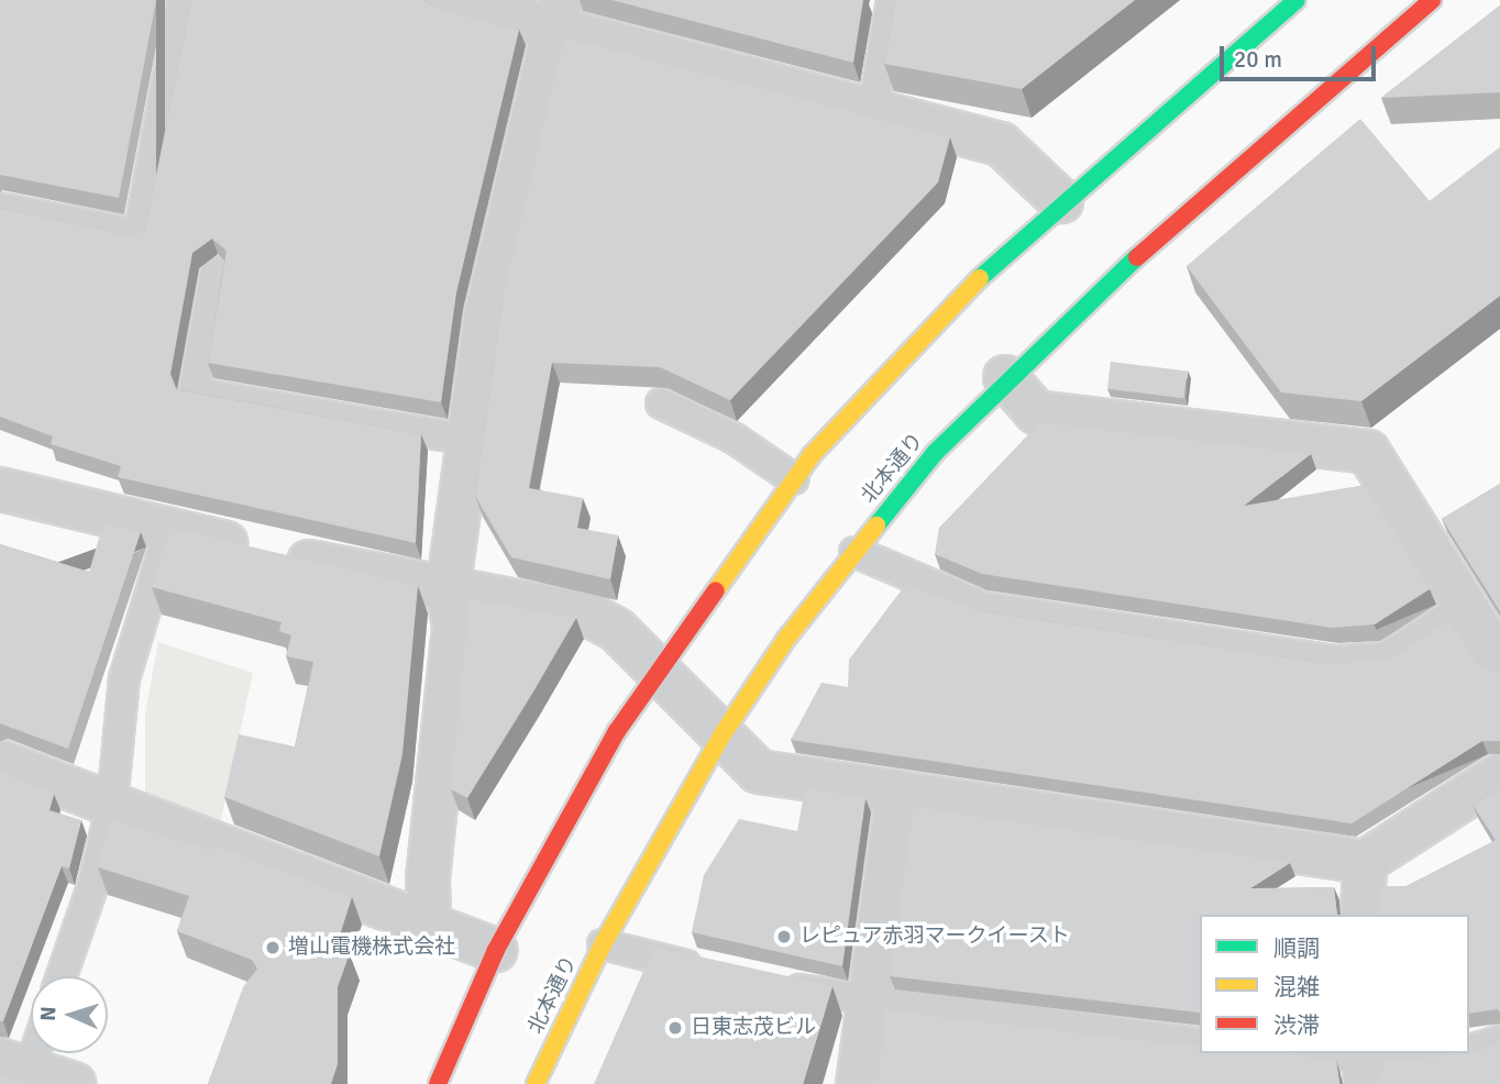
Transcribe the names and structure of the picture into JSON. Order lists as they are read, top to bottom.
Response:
{
  "streets": {
    "highway": ["北本通り"]
  },
  "places": ["レピュア赤羽マークイースト", "増山電機株式会社", "日東志茂ビル"],
  "legend": ["順調", "混雑", "渋滞"],
  "scale_bar": "20 m",
  "north": "left"
}
